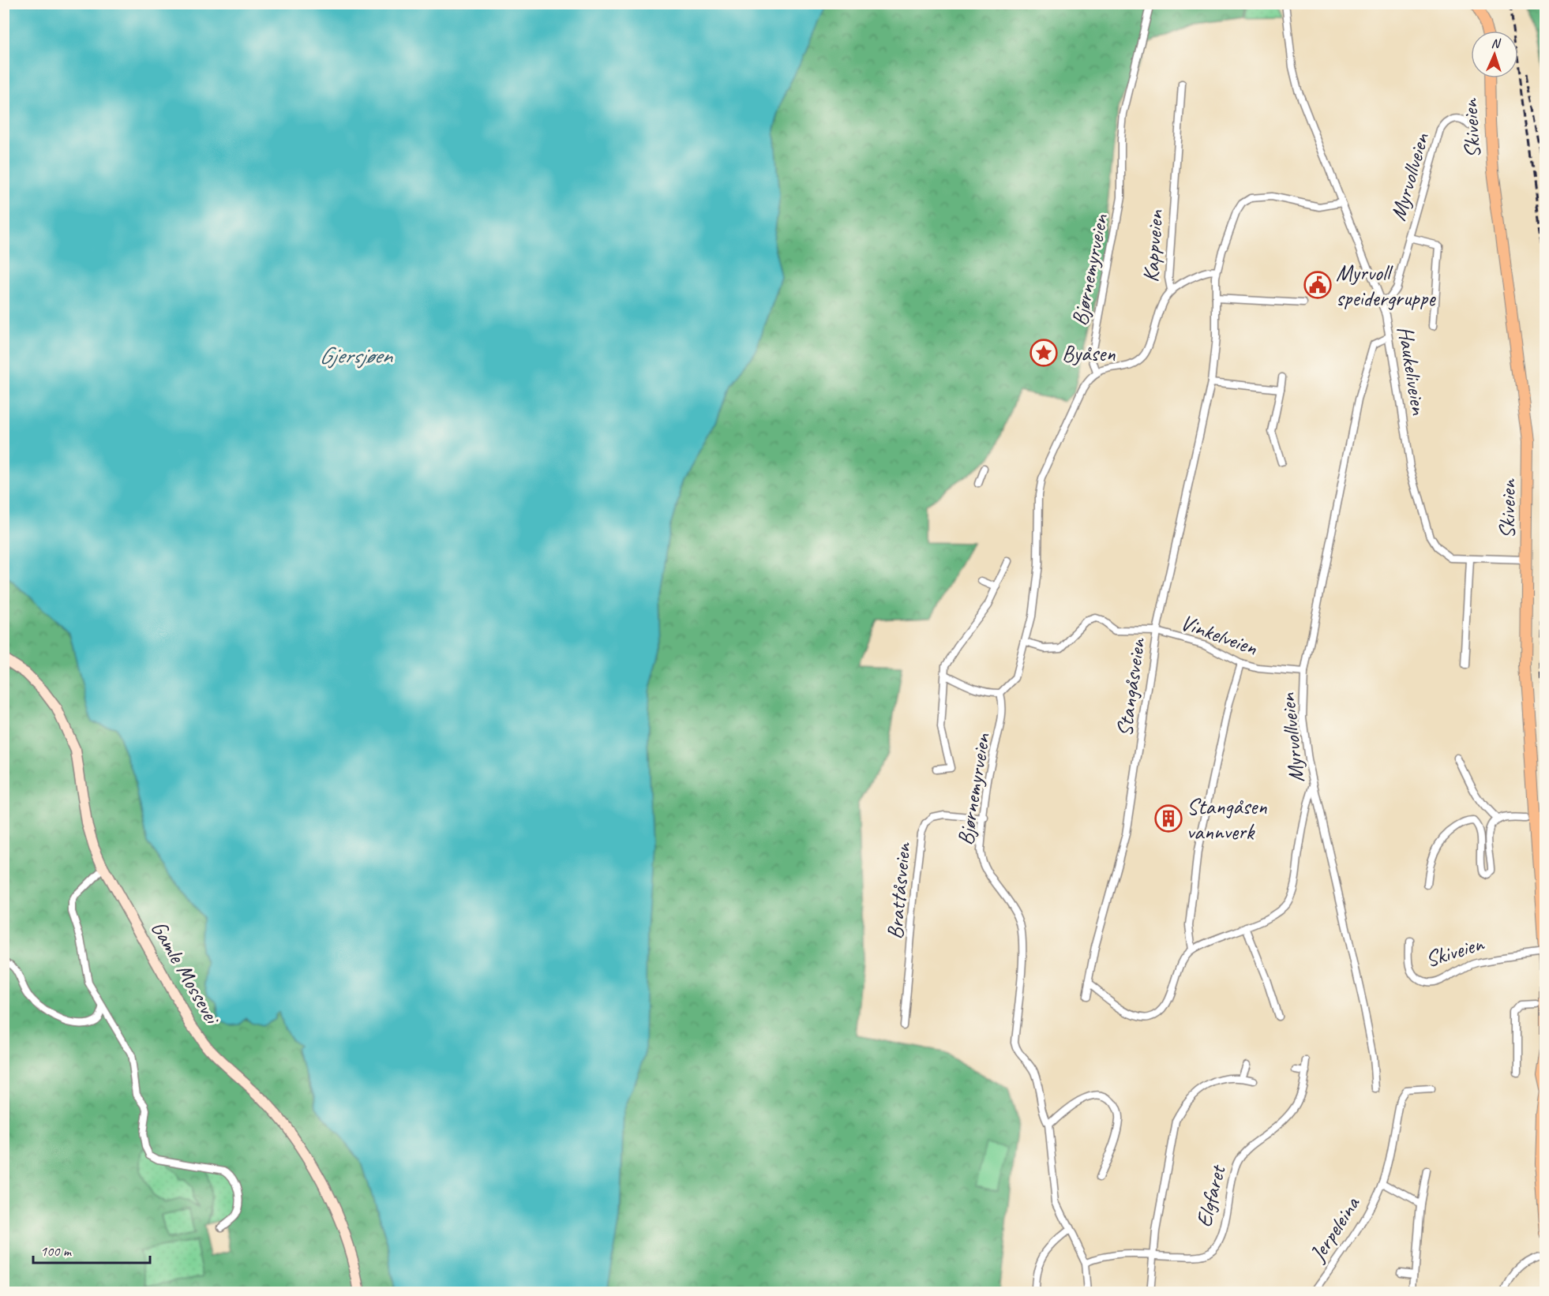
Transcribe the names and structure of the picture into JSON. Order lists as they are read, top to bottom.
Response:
{
  "streets": {
    "main road": ["Skiveien", "Gamle Mossevei"],
    "street": [
      "Myrvollveien",
      "Kappveien",
      "Bjørnemyrveien",
      "Haukeliveien",
      "Vinkelveien",
      "Stangåsveien",
      "Brattåsveien",
      "Elgfaret",
      "Jerpeleina"
    ]
  },
  "crossings": [
    ["Skiveien", "Haukeliveien"],
    ["Myrvollveien", "Haukeliveien"],
    ["Myrvollveien", "Vinkelveien"],
    ["Kappveien", "Bjørnemyrveien"],
    ["Bjørnemyrveien", "Brattåsveien"],
    ["Bjørnemyrveien", "Elgfaret"],
    ["Haukeliveien", "Stangåsveien"],
    ["Vinkelveien", "Stangåsveien"]
  ],
  "water": ["Gjersjøen"],
  "places": {
    "public building": ["Myrvoll speidergruppe"],
    "place": ["Byåsen"],
    "building": ["Stangåsen vannverk"]
  },
  "scale_bar": "100 m",
  "north": "top"
}
